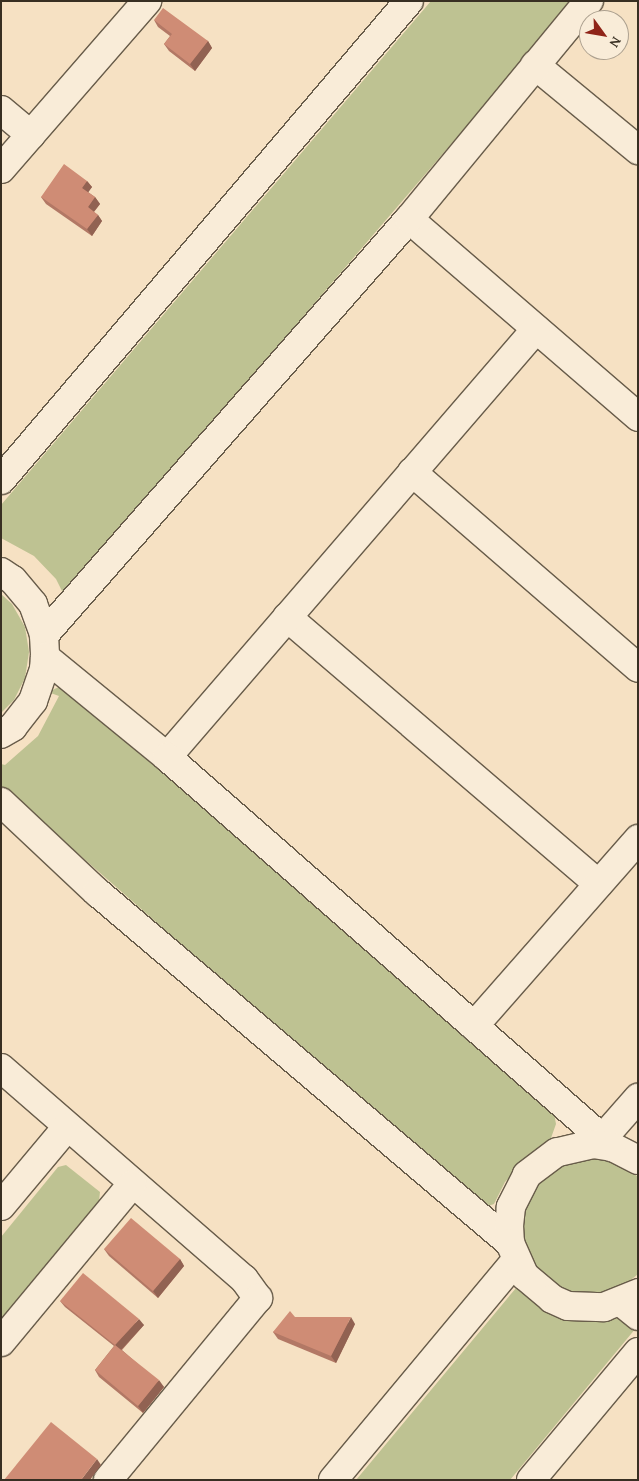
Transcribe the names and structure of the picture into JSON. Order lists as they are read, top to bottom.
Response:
{
  "north": "bottom right"
}
